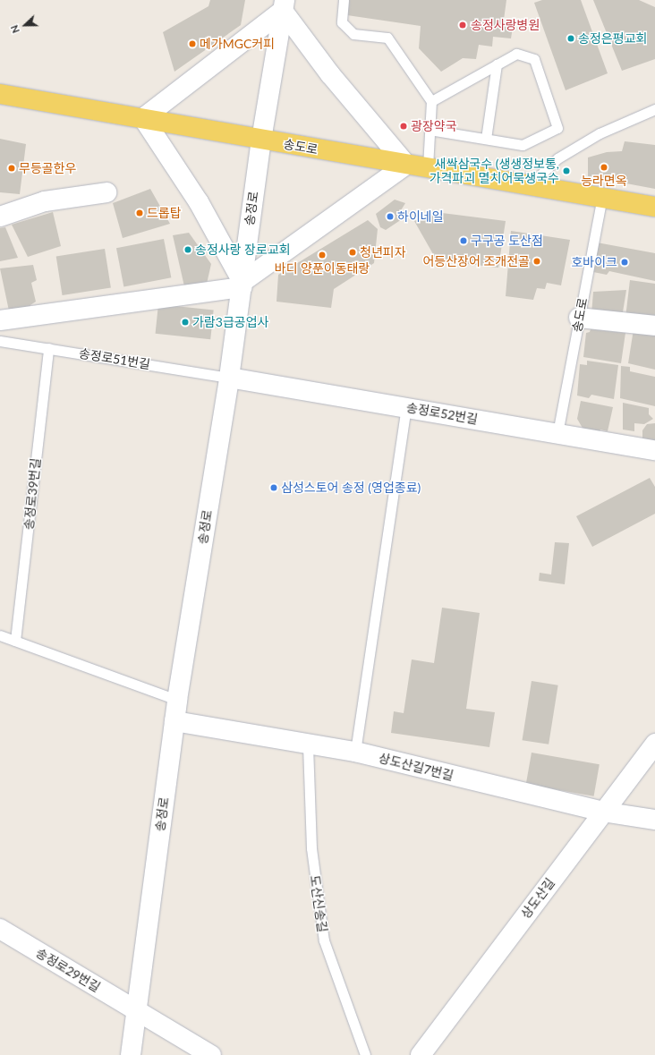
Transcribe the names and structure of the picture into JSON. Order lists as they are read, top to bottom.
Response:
{
  "streets": {
    "main road": ["송도로"],
    "street": [
      "송정로",
      "송정로52번길",
      "상도산길7번길",
      "상도산길",
      "송정로29번길"
    ],
    "lane": ["송정로51번길", "송정로39번길", "도산신송길"]
  },
  "crossings": [
    ["송도로", "송정로"],
    ["송도로", "송정로52번길"],
    ["송정로", "송정로51번길"],
    ["송정로", "송정로52번길"],
    ["송정로", "상도산길7번길"],
    ["송정로", "송정로29번길"],
    ["송정로51번길", "송정로52번길"],
    ["송정로51번길", "송정로39번길"],
    ["상도산길7번길", "상도산길"],
    ["상도산길7번길", "도산신송길"]
  ],
  "places": [
    "송정사랑병원",
    "송정은평교회",
    "메가MGC커피",
    "광장약국",
    "능라면옥",
    "무등골한우",
    "새싹삼국수 (생생정보통, 가격파괴 멸치어묵생국수",
    "드롭탑",
    "하이네일",
    "구구공 도산점",
    "송정사랑 장로교회",
    "청년피자",
    "바디 양푼이동태랑",
    "어등산장어 조개전골",
    "호바이크",
    "가람3급공업사",
    "삼성스토어 송정 (영업종료)"
  ],
  "north": "left"
}
